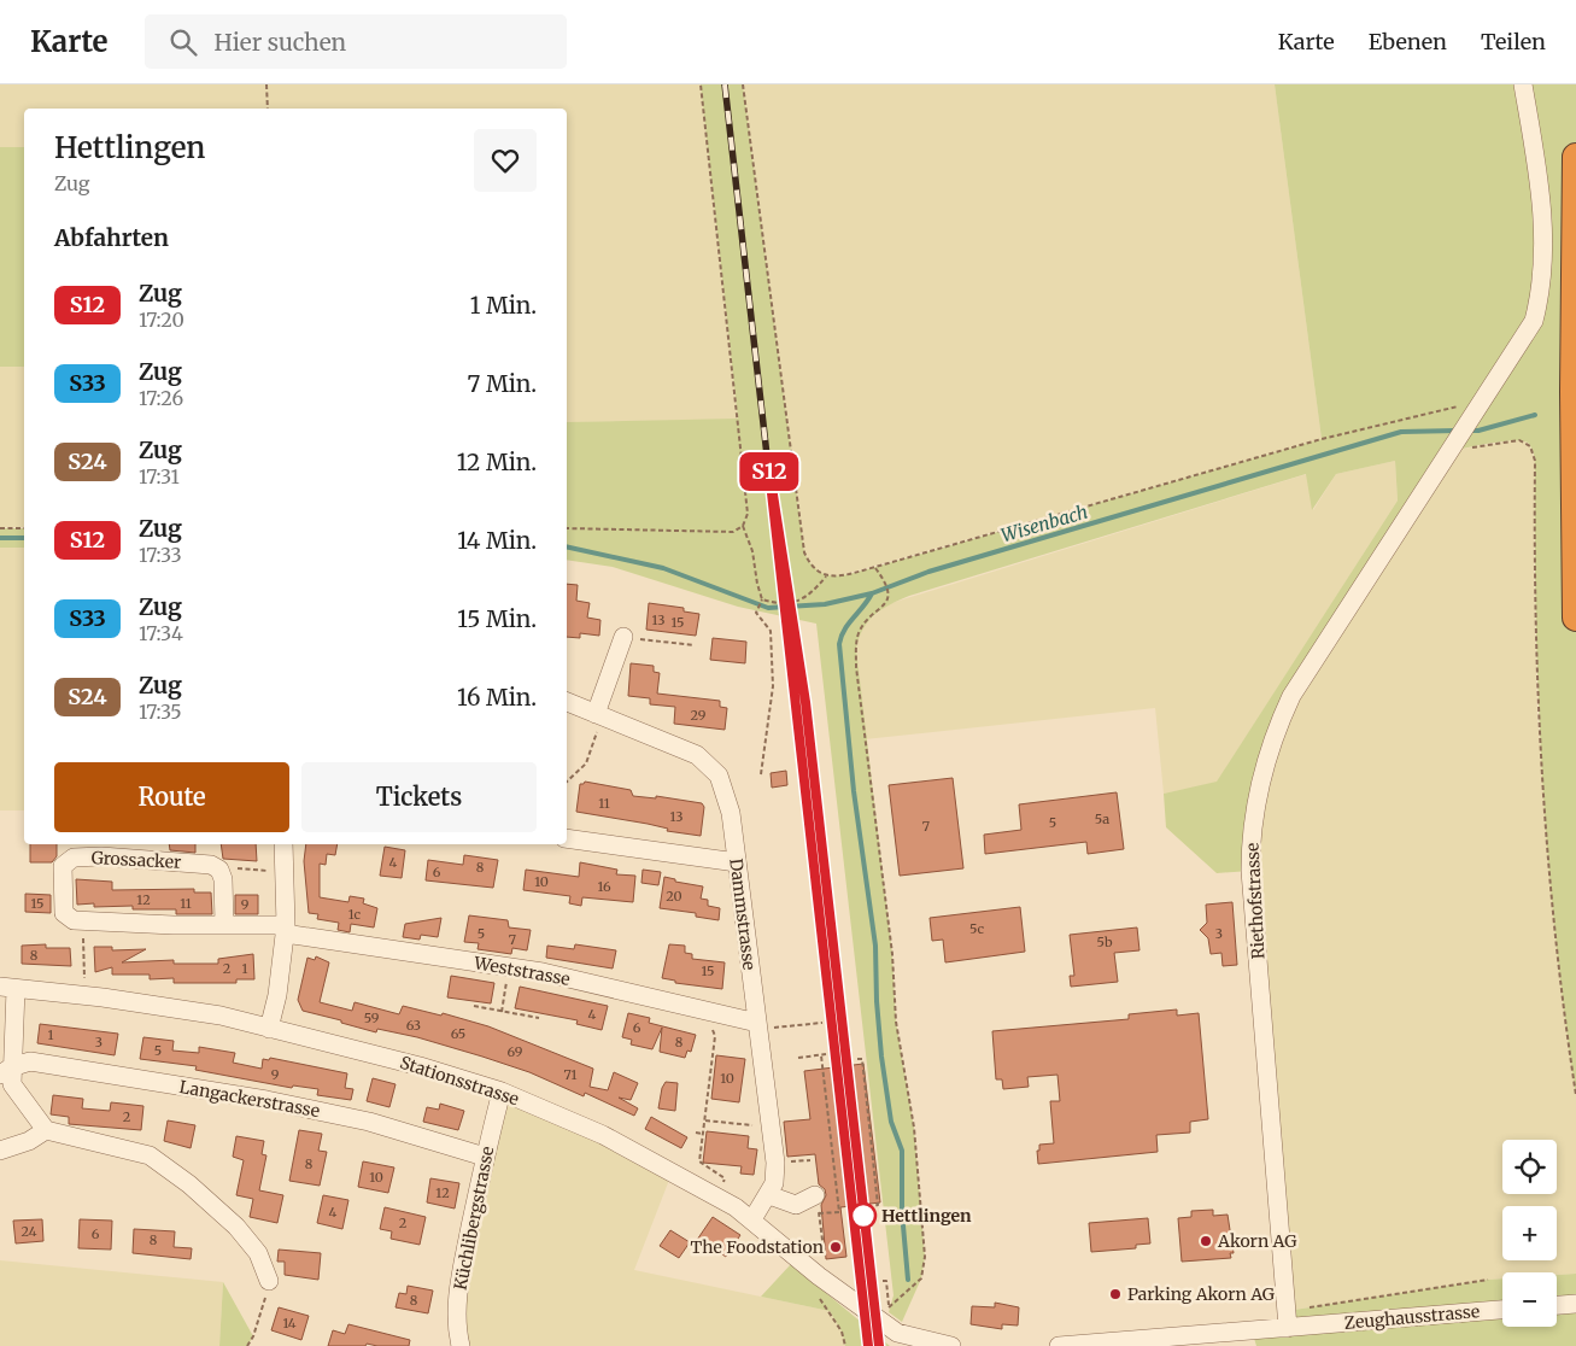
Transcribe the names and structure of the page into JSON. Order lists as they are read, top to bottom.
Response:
{
  "streets": {
    "street": [
      "Grossacker",
      "Riethofstrasse",
      "Dammstrasse",
      "Weststrasse",
      "Stationsstrasse",
      "Langackerstrasse",
      "Küchlibergstrasse",
      "Zeughausstrasse"
    ]
  },
  "crossings": [
    ["Riethofstrasse", "Zeughausstrasse"],
    ["Dammstrasse", "Weststrasse"],
    ["Dammstrasse", "Stationsstrasse"],
    ["Stationsstrasse", "Küchlibergstrasse"],
    ["Langackerstrasse", "Küchlibergstrasse"]
  ],
  "water": ["Wisenbach"],
  "places": [
    "Hettlingen",
    "Akorn AG",
    "The Foodstation",
    "Parking Akorn AG"
  ],
  "house_numbers": [
    "13",
    "15",
    "29",
    "11",
    "13",
    "5a",
    "5",
    "7",
    "4",
    "8",
    "6",
    "10",
    "16",
    "20",
    "12",
    "15",
    "11",
    "9",
    "1c",
    "5c",
    "5",
    "3",
    "7",
    "5b",
    "8",
    "2",
    "1",
    "15",
    "4",
    "59",
    "63",
    "6",
    "65",
    "1",
    "3",
    "8",
    "5",
    "69",
    "9",
    "71",
    "10",
    "2",
    "8",
    "10",
    "12",
    "4",
    "2",
    "24",
    "6",
    "8",
    "8",
    "14"
  ],
  "page": {
    "header": "Karte",
    "search": "Hier suchen",
    "nav": ["Karte", "Ebenen", "Teilen"],
    "on_map": "S12",
    "heading": [
      ["Hettlingen", "Zug"],
      "Abfahrten"
    ],
    "list": [
      {
        "mark": "S12",
        "name": "Zug",
        "note": "17:20",
        "value": "1 Min."
      },
      {
        "mark": "S33",
        "name": "Zug",
        "note": "17:26",
        "value": "7 Min."
      },
      {
        "mark": "S24",
        "name": "Zug",
        "note": "17:31",
        "value": "12 Min."
      },
      {
        "mark": "S12",
        "name": "Zug",
        "note": "17:33",
        "value": "14 Min."
      },
      {
        "mark": "S33",
        "name": "Zug",
        "note": "17:34",
        "value": "15 Min."
      },
      {
        "mark": "S24",
        "name": "Zug",
        "note": "17:35",
        "value": "16 Min."
      }
    ],
    "buttons": ["Route", "Tickets"],
    "map_buttons": ["+", "−"]
  }
}
